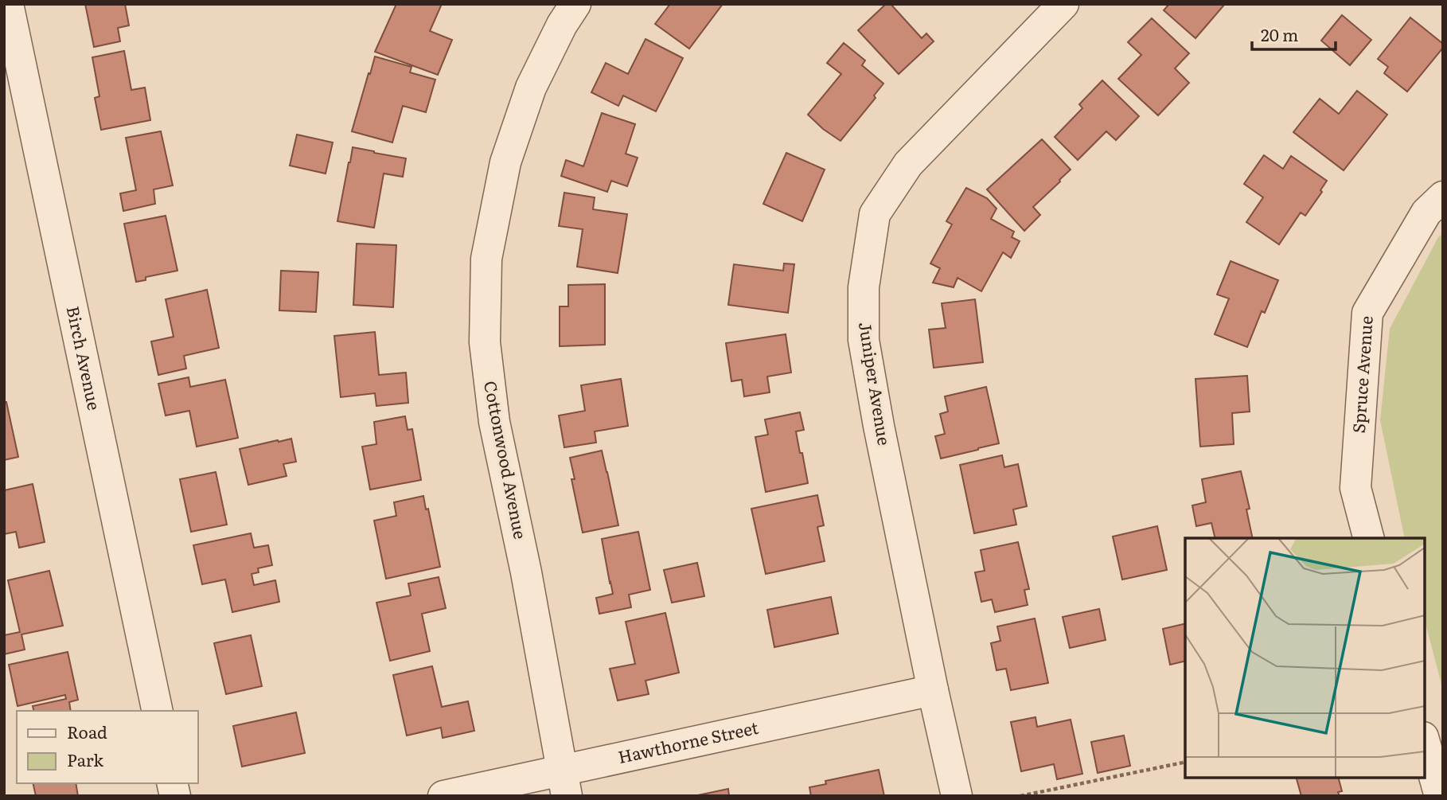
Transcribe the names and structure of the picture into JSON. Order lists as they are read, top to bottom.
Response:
{
  "streets": {
    "street": [
      "Birch Avenue",
      "Spruce Avenue",
      "Juniper Avenue",
      "Cottonwood Avenue",
      "Hawthorne Street"
    ]
  },
  "crossings": [
    ["Juniper Avenue", "Hawthorne Street"],
    ["Cottonwood Avenue", "Hawthorne Street"]
  ],
  "legend": ["Road", "Park"],
  "scale_bar": "20 m"
}
